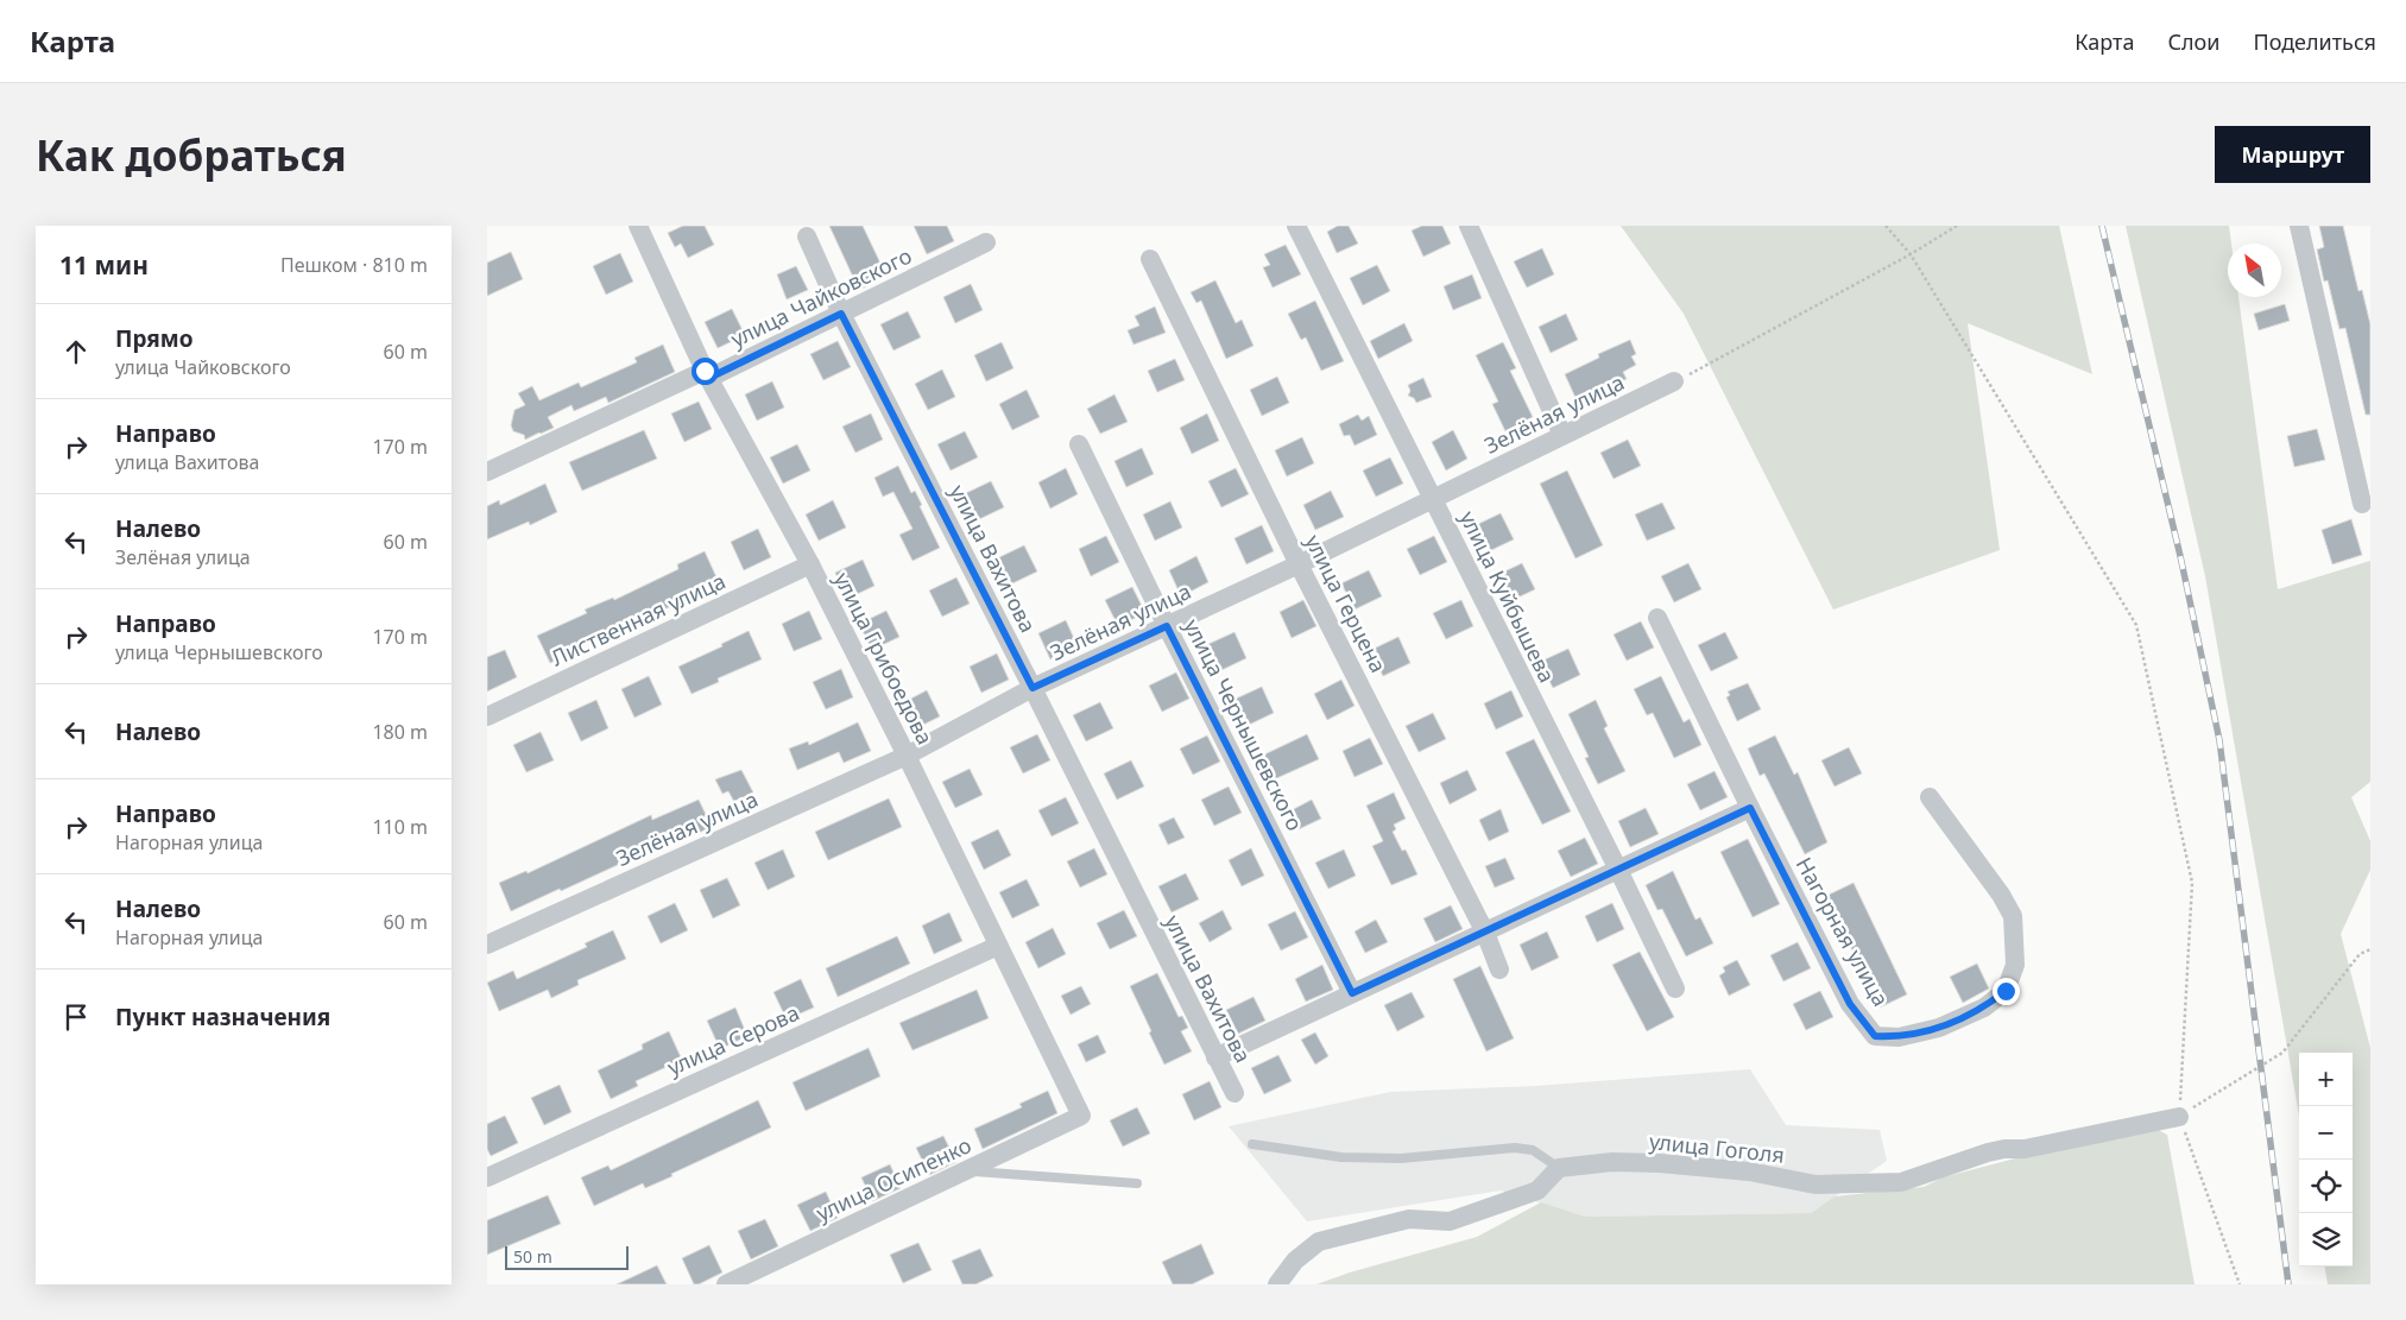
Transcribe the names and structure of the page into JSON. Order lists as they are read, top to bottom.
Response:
{
  "streets": {
    "street": [
      "улица Чайковского",
      "Зелёная улица",
      "улица Вахитова",
      "улица Куйбышева",
      "улица Герцена",
      "Лиственная улица",
      "улица Грибоедова",
      "улица Чернышевского",
      "Нагорная улица",
      "улица Серова",
      "улица Гоголя",
      "улица Осипенко"
    ]
  },
  "crossings": [
    ["улица Чайковского", "улица Вахитова"],
    ["улица Чайковского", "улица Грибоедова"],
    ["Зелёная улица", "улица Вахитова"],
    ["Зелёная улица", "улица Куйбышева"],
    ["Зелёная улица", "улица Герцена"],
    ["Зелёная улица", "улица Грибоедова"],
    ["Зелёная улица", "улица Чернышевского"],
    ["Лиственная улица", "улица Грибоедова"],
    ["улица Грибоедова", "улица Серова"],
    ["улица Грибоедова", "улица Осипенко"]
  ],
  "scale_bar": "50 m",
  "north": "top left",
  "page": {
    "header": "Карта",
    "nav": ["Карта", "Слои", "Поделиться"],
    "buttons": "Маршрут",
    "title": "Как добраться",
    "heading": ["11 мин", "Пешком · 810 m"],
    "list": [
      ["Прямо", "улица Чайковского", "60 m"],
      ["Направо", "улица Вахитова", "170 m"],
      ["Налево", "Зелёная улица", "60 m"],
      ["Направо", "улица Чернышевского", "170 m"],
      ["Налево", "180 m"],
      ["Направо", "Нагорная улица", "110 m"],
      ["Налево", "Нагорная улица", "60 m"],
      "Пункт назначения"
    ],
    "map_buttons": ["+", "−"],
    "scale": "50 m"
  }
}
